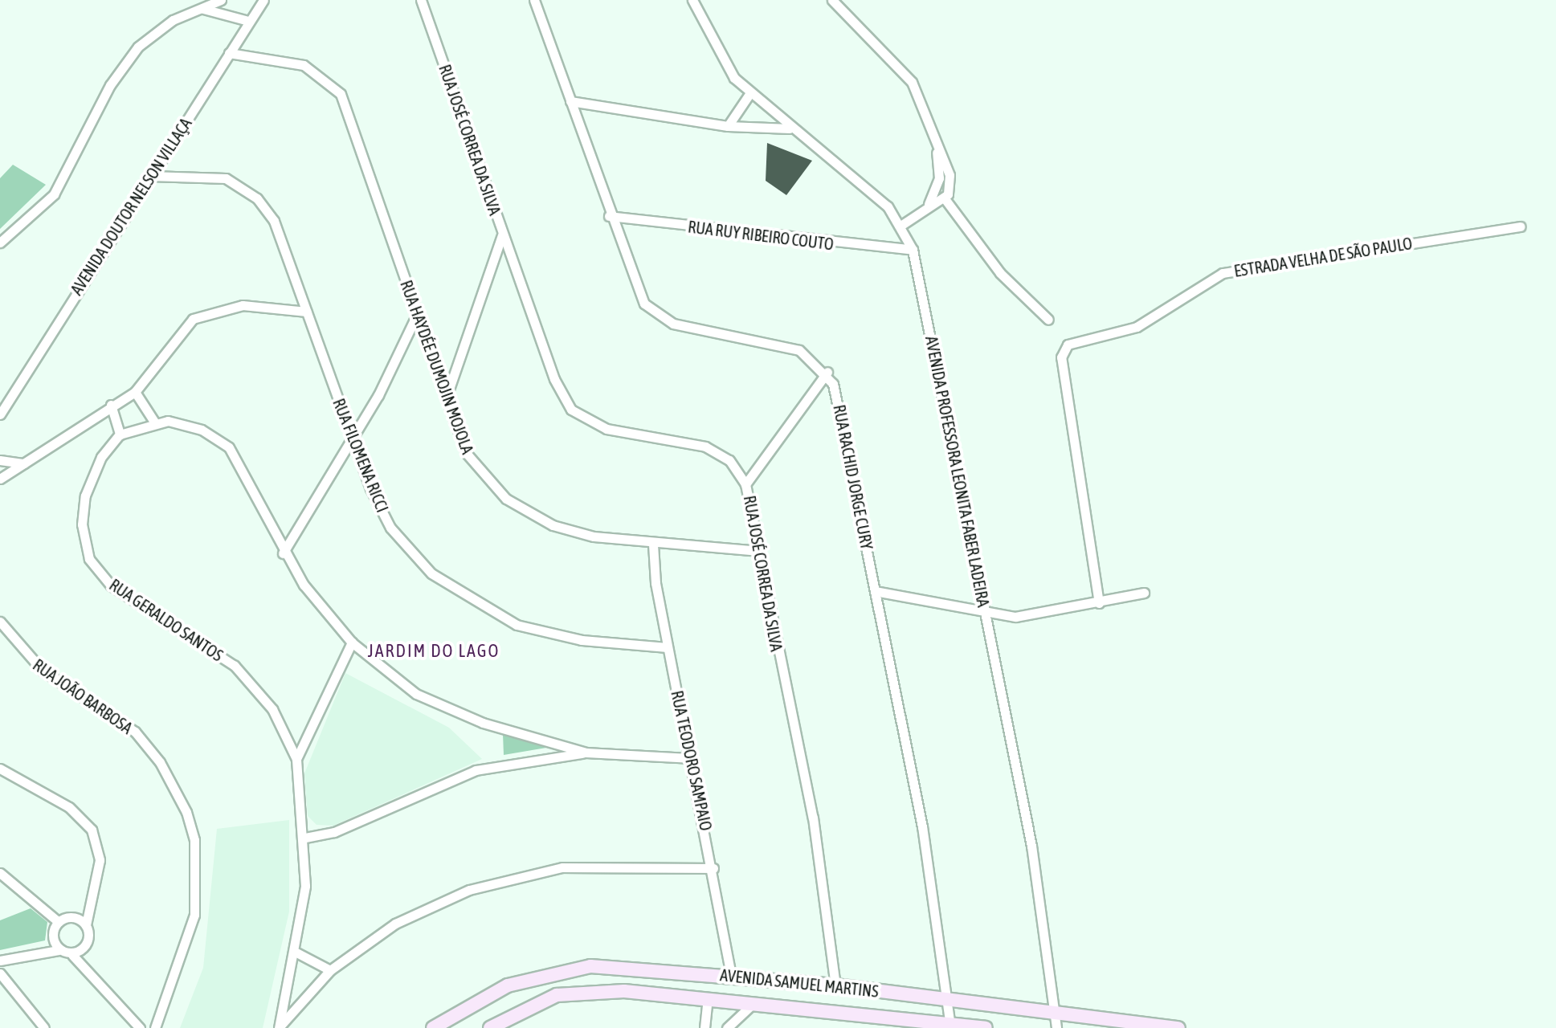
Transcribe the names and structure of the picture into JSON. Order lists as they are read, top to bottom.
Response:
{
  "streets": {
    "main road": ["AVENIDA SAMUEL MARTINS"],
    "street": [
      "RUA JOSÉ CORREA DA SILVA",
      "AVENIDA DOUTOR NELSON VILLAÇA",
      "RUA RUY RIBEIRO COUTO",
      "ESTRADA VELHA DE SÃO PAULO",
      "RUA HAYDÉE DUMOJIN MOJOLA",
      "RUA FILOMENA RICCI",
      "AVENIDA PROFESSORA LEONITA FABER LADEIRA",
      "RUA RACHID JORGE CURY",
      "RUA GERALDO SANTOS",
      "RUA JOÃO BARBOSA",
      "RUA TEODORO SAMPAIO"
    ]
  },
  "crossings": [
    ["RUA JOSÉ CORREA DA SILVA", "RUA HAYDÉE DUMOJIN MOJOLA"],
    ["RUA JOSÉ CORREA DA SILVA", "AVENIDA SAMUEL MARTINS"],
    ["AVENIDA DOUTOR NELSON VILLAÇA", "RUA HAYDÉE DUMOJIN MOJOLA"],
    ["AVENIDA DOUTOR NELSON VILLAÇA", "RUA FILOMENA RICCI"],
    ["RUA RUY RIBEIRO COUTO", "AVENIDA PROFESSORA LEONITA FABER LADEIRA"],
    ["RUA HAYDÉE DUMOJIN MOJOLA", "RUA TEODORO SAMPAIO"],
    ["RUA FILOMENA RICCI", "RUA TEODORO SAMPAIO"],
    ["AVENIDA PROFESSORA LEONITA FABER LADEIRA", "AVENIDA SAMUEL MARTINS"],
    ["RUA RACHID JORGE CURY", "AVENIDA SAMUEL MARTINS"],
    ["RUA TEODORO SAMPAIO", "AVENIDA SAMUEL MARTINS"]
  ],
  "districts": ["JARDIM DO LAGO"]
}
